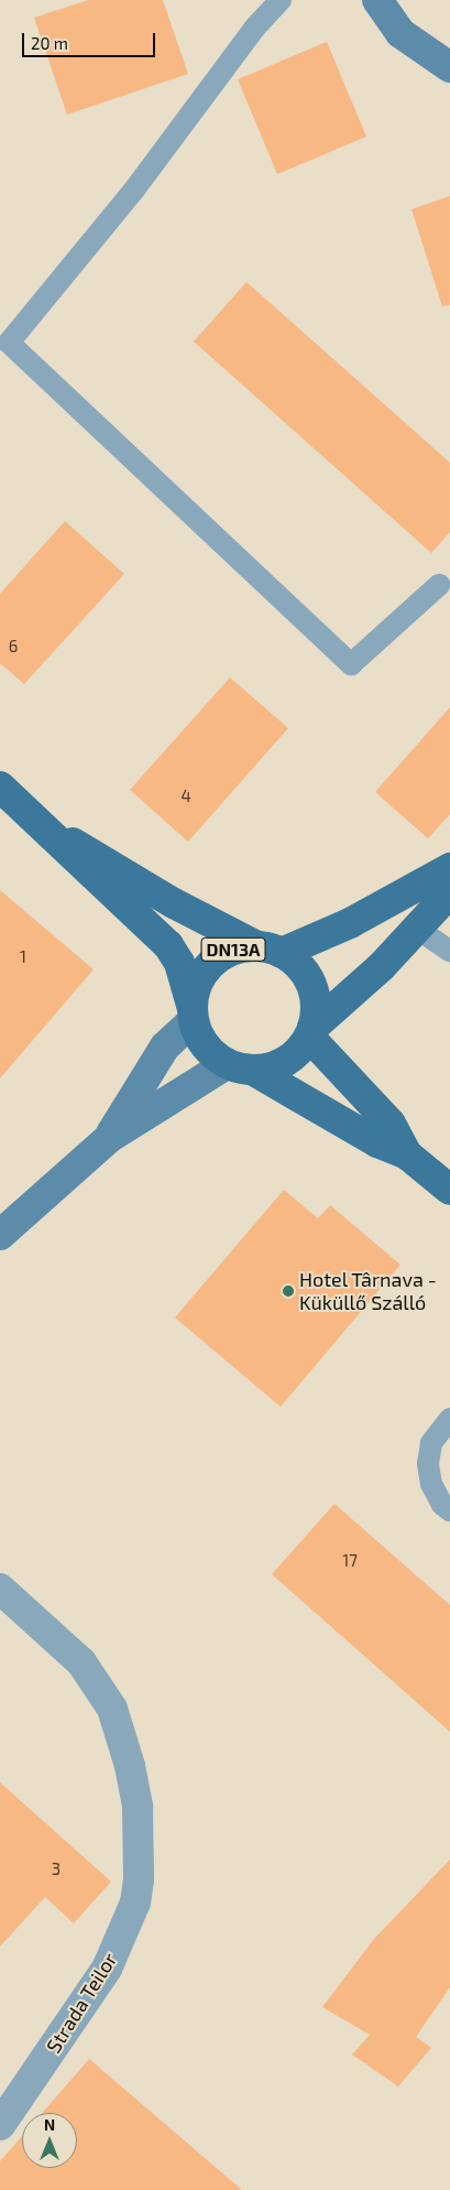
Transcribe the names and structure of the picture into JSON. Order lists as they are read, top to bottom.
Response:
{
  "streets": {
    "main road": ["DN13A"],
    "street": ["Strada Teilor"]
  },
  "places": ["Hotel Târnava - Küküllő Szálló"],
  "house_numbers": [
    "6",
    "4",
    "1",
    "17",
    "3"
  ],
  "scale_bar": "20 m",
  "north": "top"
}
